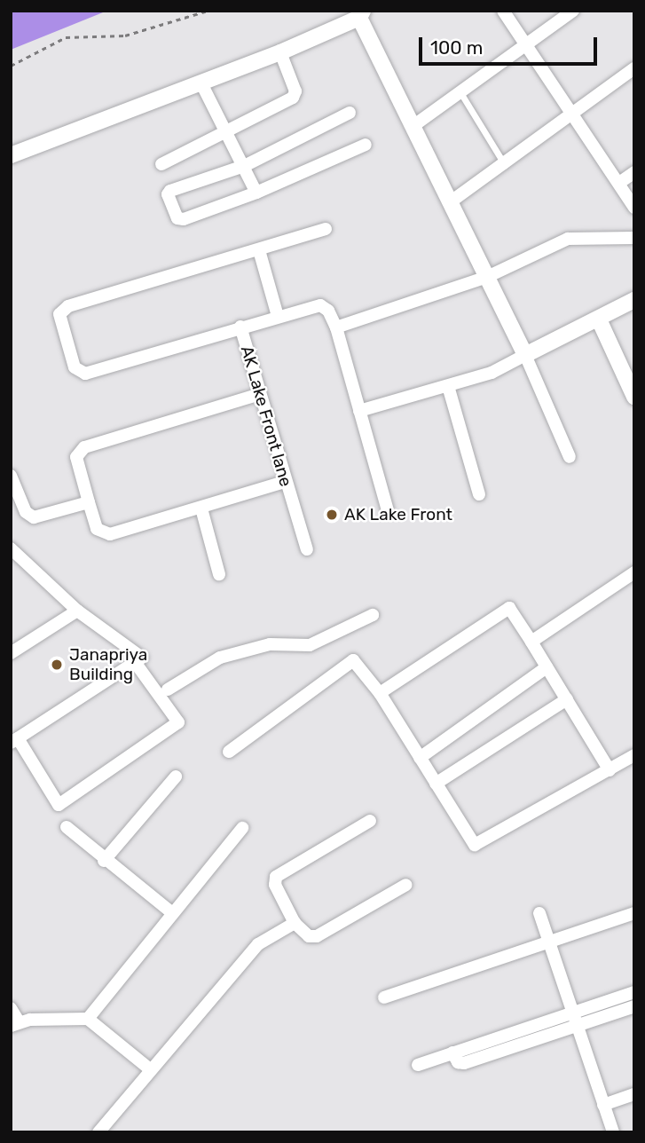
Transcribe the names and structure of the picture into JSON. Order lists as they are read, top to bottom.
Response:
{
  "streets": {
    "street": ["AK Lake Front lane"]
  },
  "places": ["AK Lake Front", "Janapriya Building"],
  "scale_bar": "100 m"
}
